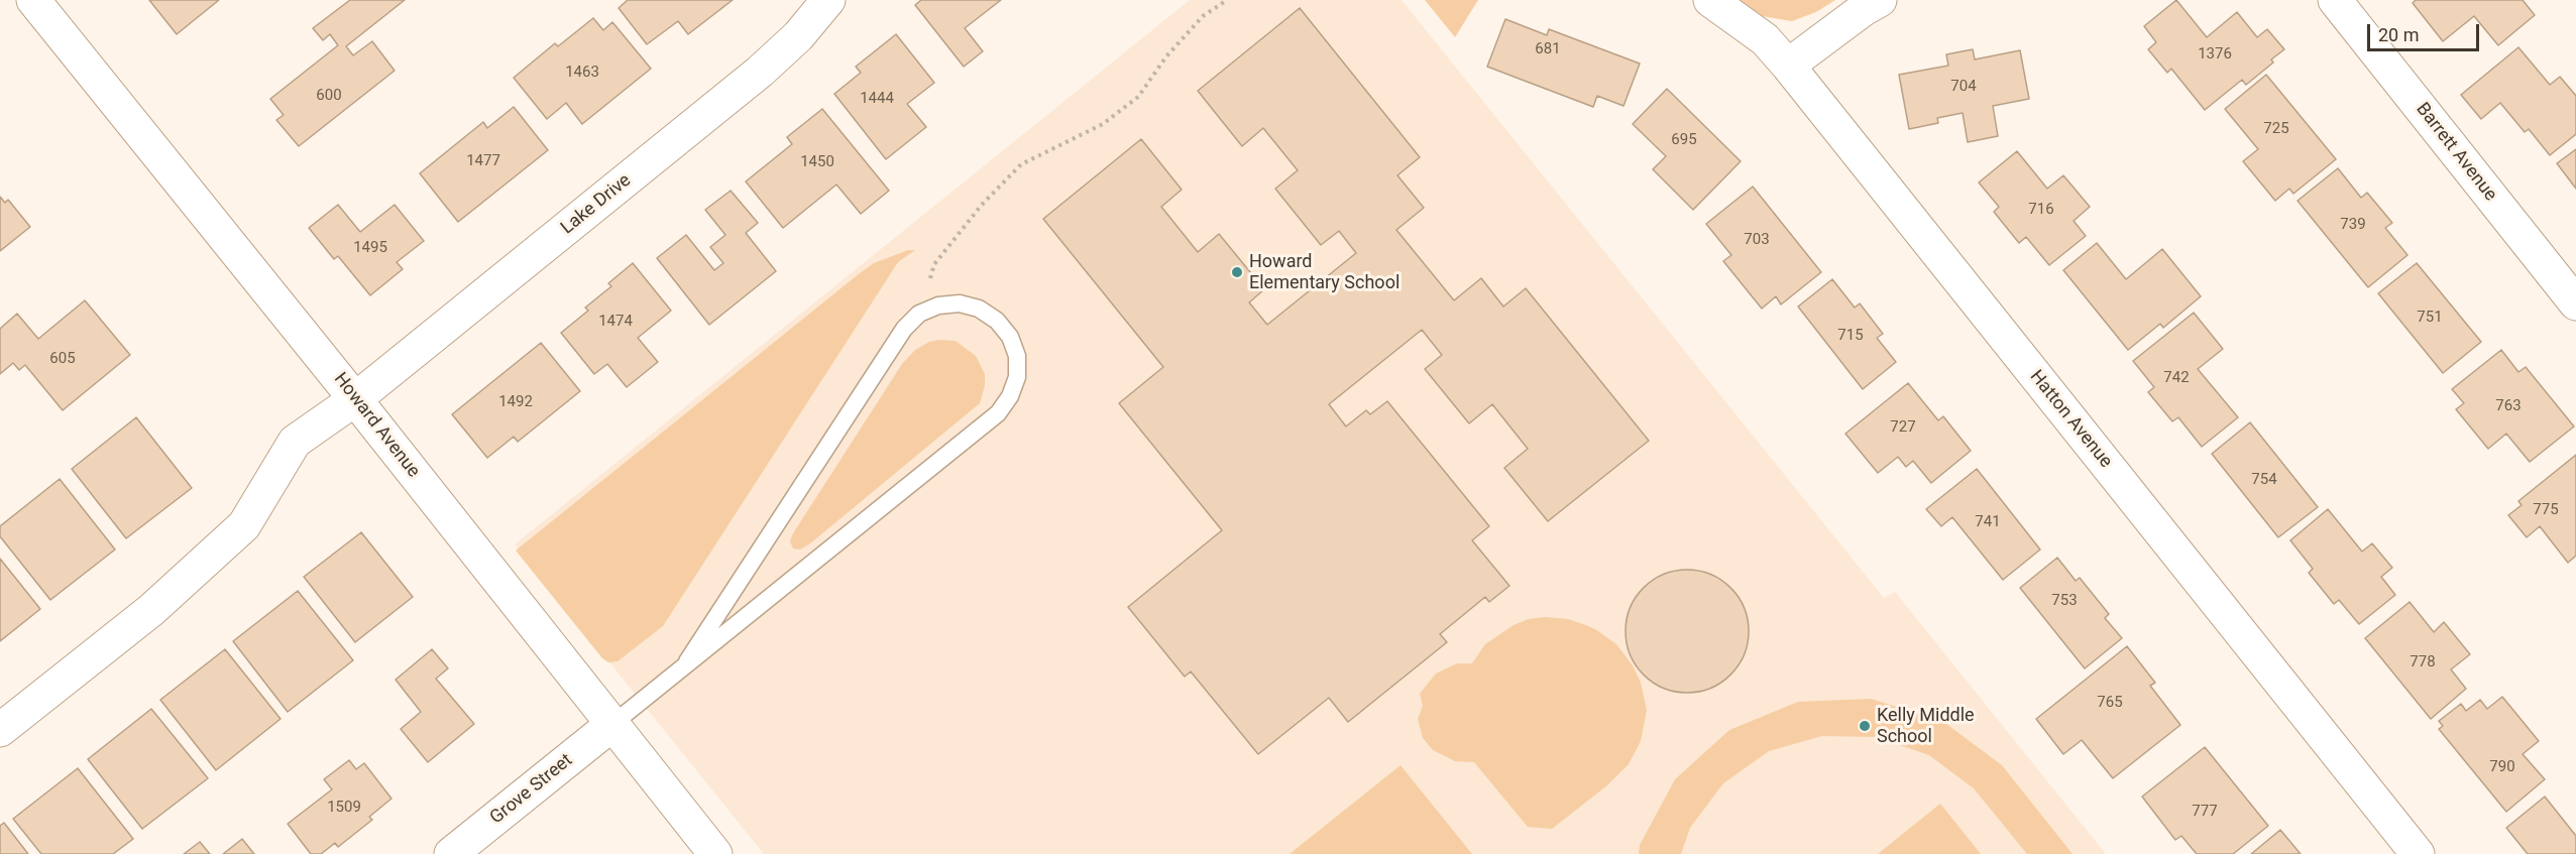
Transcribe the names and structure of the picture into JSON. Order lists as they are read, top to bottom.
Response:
{
  "streets": {
    "street": [
      "Barrett Avenue",
      "Lake Drive",
      "Hatton Avenue",
      "Howard Avenue",
      "Grove Street"
    ]
  },
  "crossings": [
    ["Lake Drive", "Howard Avenue"],
    ["Howard Avenue", "Grove Street"]
  ],
  "places": ["Howard Elementary School", "Kelly Middle School"],
  "house_numbers": [
    "681",
    "1376",
    "1463",
    "704",
    "600",
    "1444",
    "725",
    "695",
    "1477",
    "1450",
    "716",
    "739",
    "703",
    "1495",
    "751",
    "1474",
    "715",
    "605",
    "742",
    "1492",
    "763",
    "727",
    "754",
    "775",
    "741",
    "753",
    "778",
    "765",
    "790",
    "1509",
    "777"
  ],
  "scale_bar": "20 m"
}
